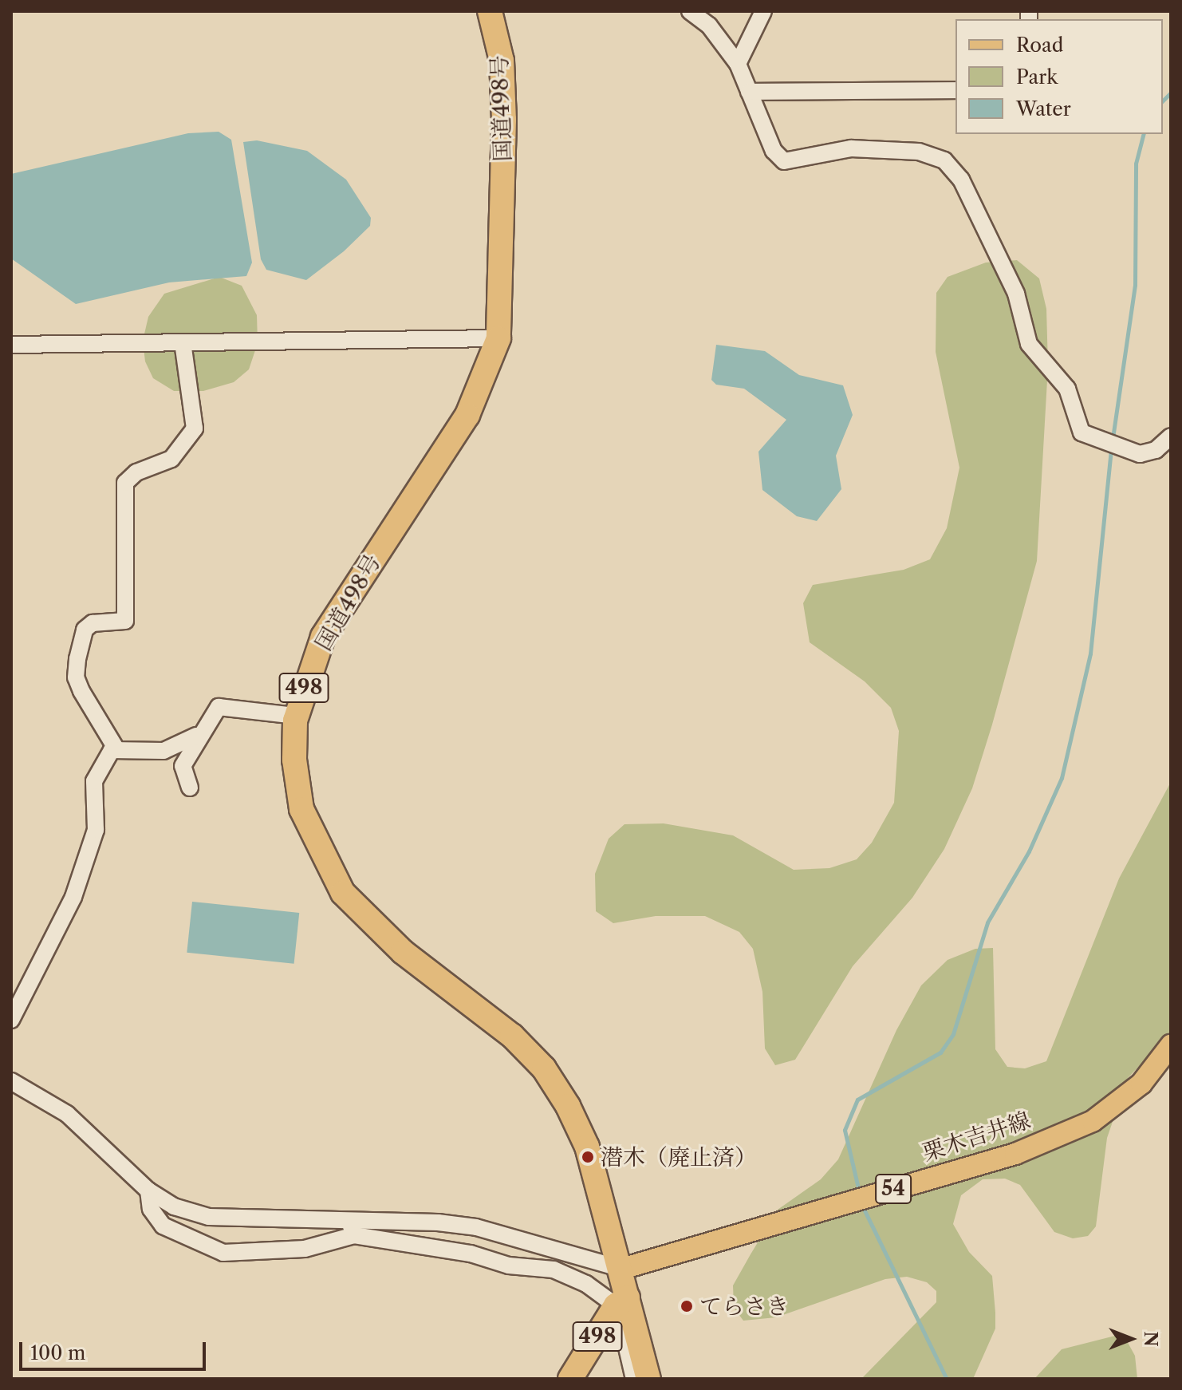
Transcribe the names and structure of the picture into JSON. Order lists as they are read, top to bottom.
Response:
{
  "streets": {
    "highway": ["国道498号", "498"],
    "main road": ["栗木吉井線", "54"]
  },
  "crossings": [
    ["国道498号", "498"],
    ["国道498号", "栗木吉井線"]
  ],
  "places": ["潜木（廃止済）", "てらさき"],
  "legend": ["Road", "Park", "Water"],
  "scale_bar": "100 m",
  "north": "right"
}
